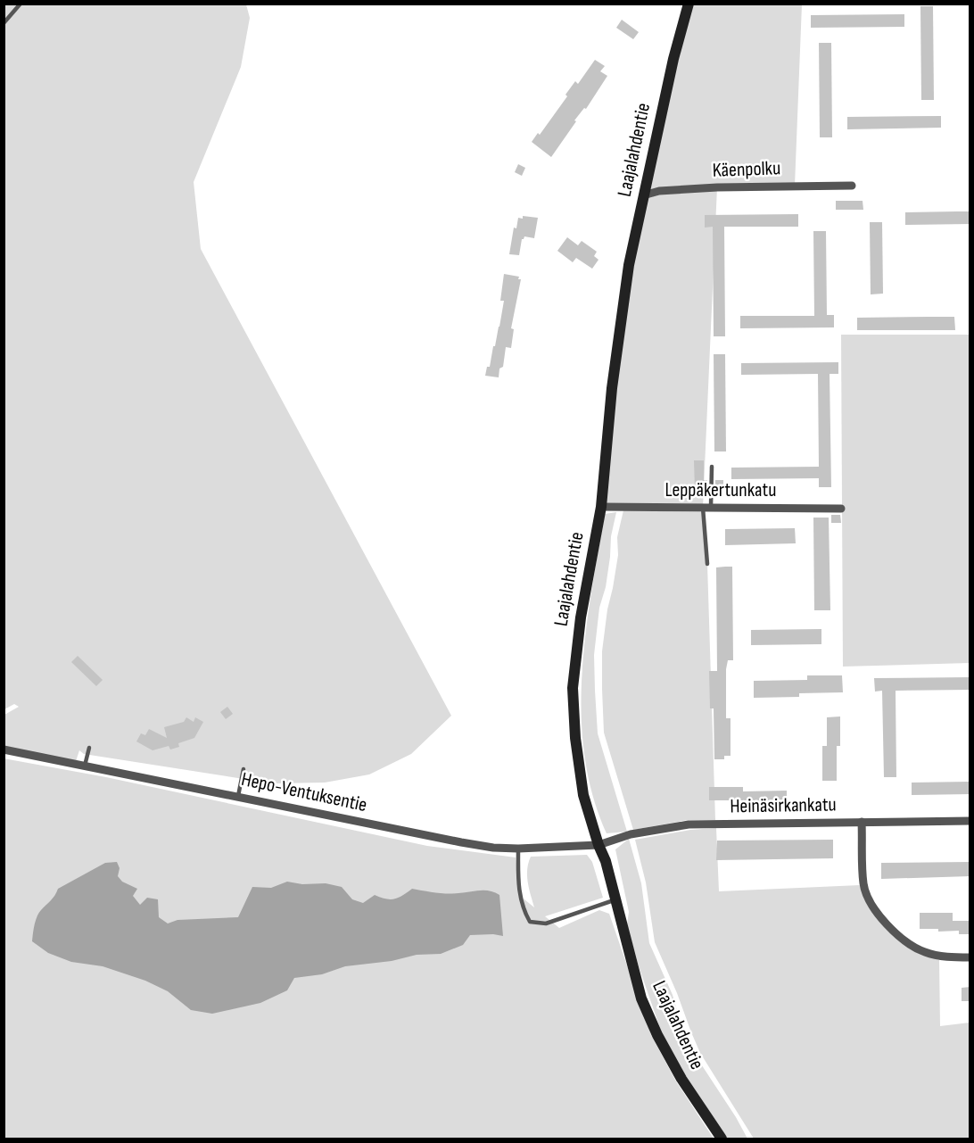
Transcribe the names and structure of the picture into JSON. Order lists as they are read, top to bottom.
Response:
{
  "streets": {
    "street": [
      "Laajalahdentie",
      "Käenpolku",
      "Leppäkertunkatu",
      "Hepo-Ventuksentie",
      "Heinäsirkankatu"
    ]
  },
  "crossings": [
    ["Laajalahdentie", "Käenpolku"],
    ["Laajalahdentie", "Leppäkertunkatu"],
    ["Laajalahdentie", "Hepo-Ventuksentie"],
    ["Laajalahdentie", "Heinäsirkankatu"],
    ["Hepo-Ventuksentie", "Heinäsirkankatu"]
  ]
}
